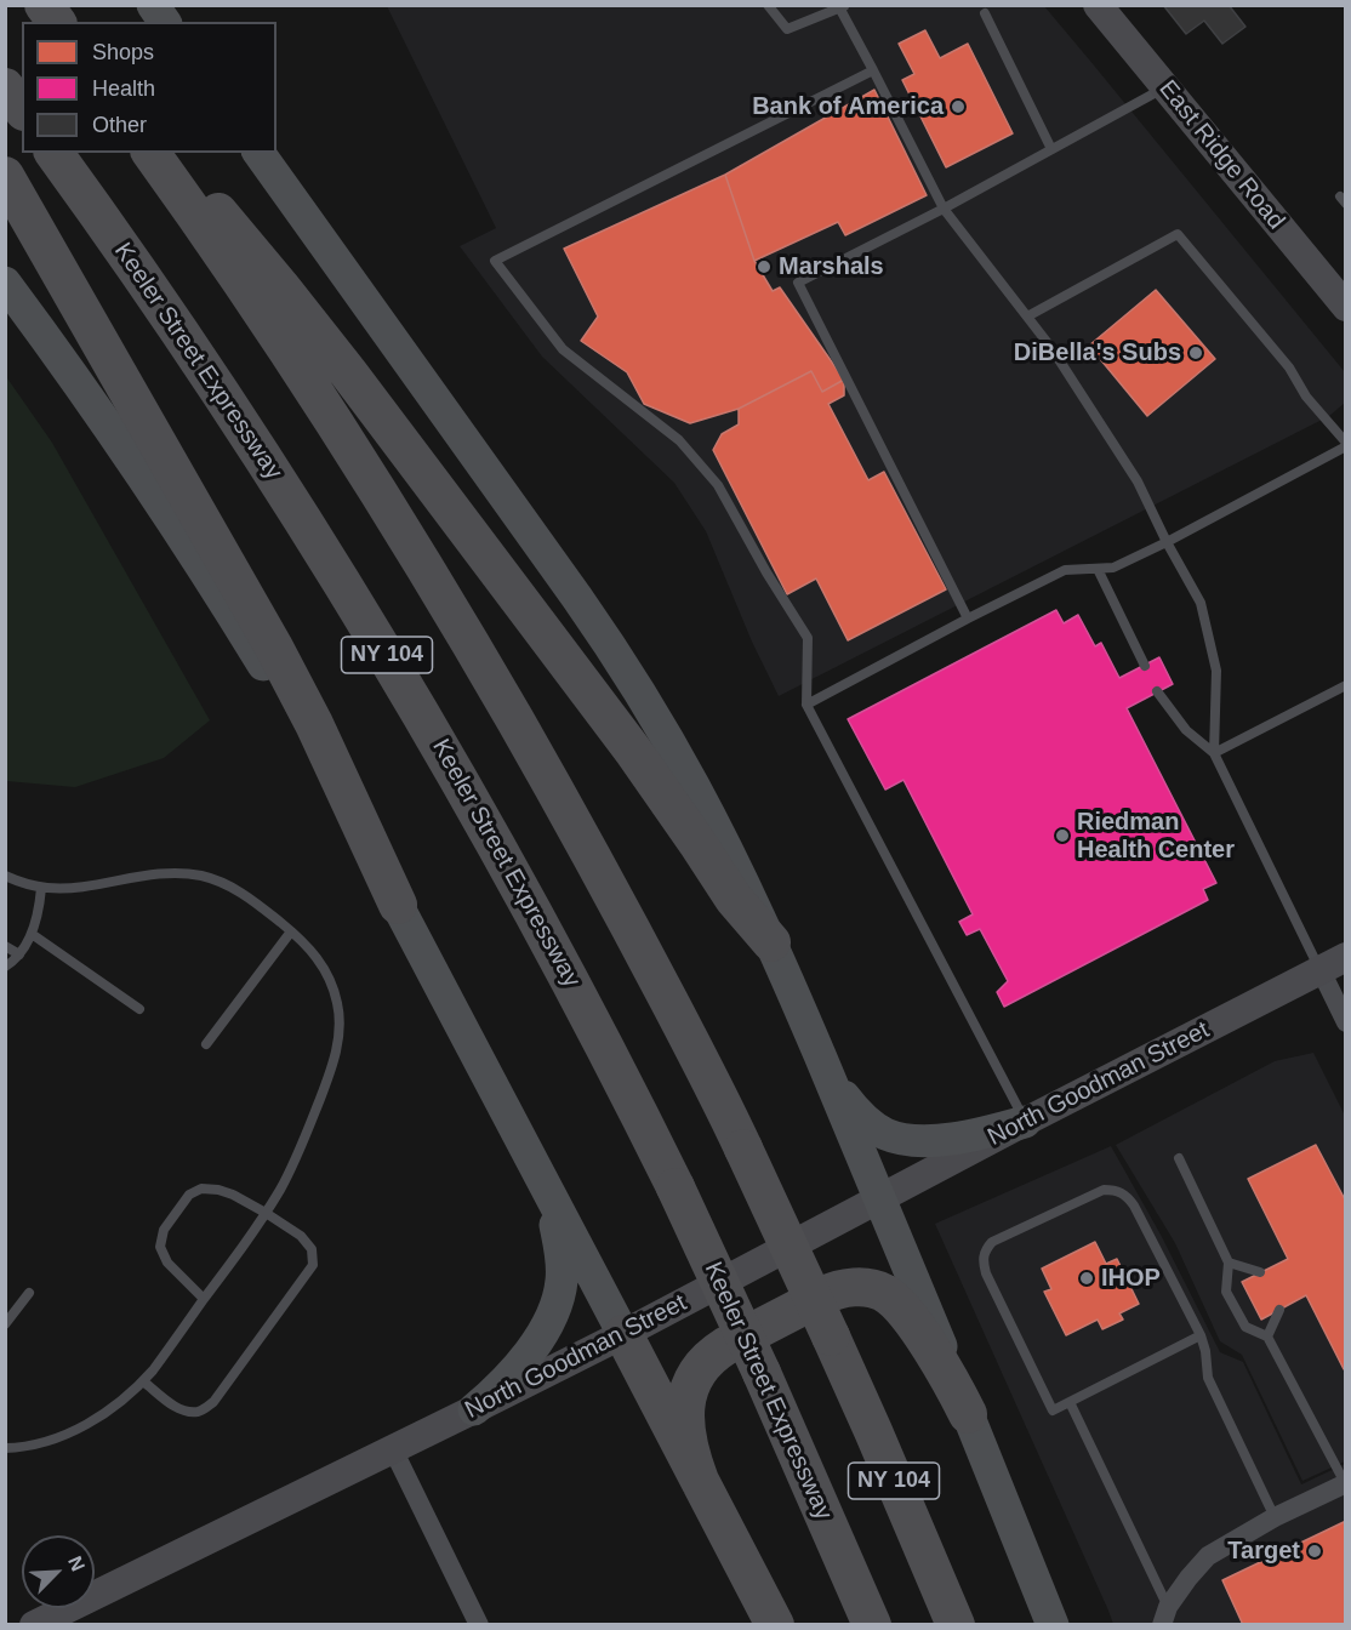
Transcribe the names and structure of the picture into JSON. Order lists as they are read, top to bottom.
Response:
{
  "streets": {
    "highway": ["Keeler Street Expressway", "NY 104"],
    "main road": ["East Ridge Road", "North Goodman Street"]
  },
  "places": [
    "Bank of America",
    "Marshals",
    "DiBella's Subs",
    "Riedman Health Center",
    "IHOP",
    "Target"
  ],
  "legend": ["Shops", "Health", "Other"],
  "north": "top right"
}
